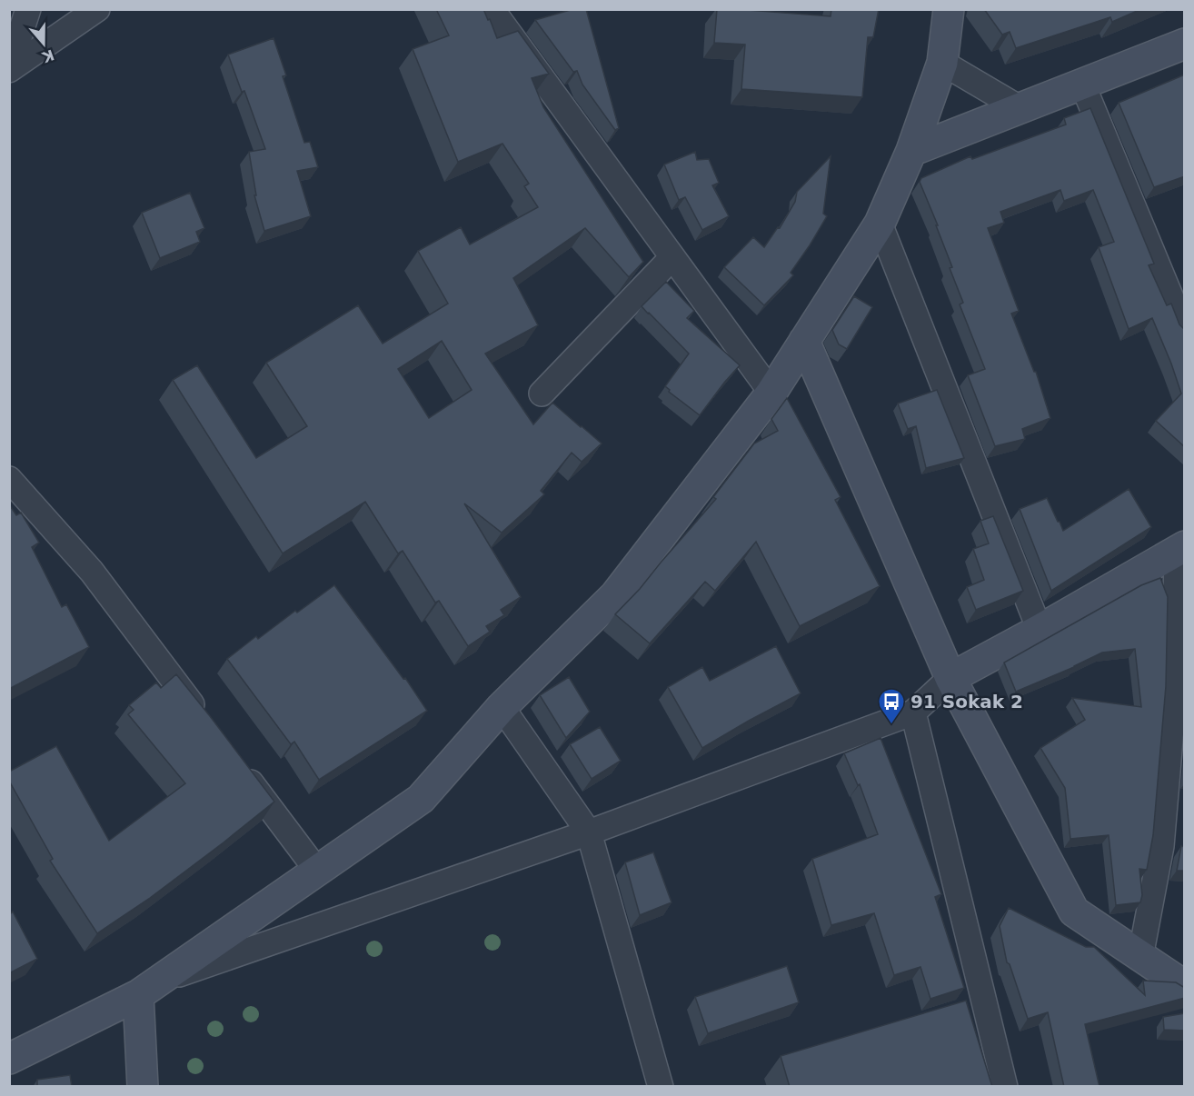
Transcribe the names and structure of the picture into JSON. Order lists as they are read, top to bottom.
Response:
{
  "places": {
    "bus stop": ["91 Sokak 2"]
  },
  "north": "bottom"
}
